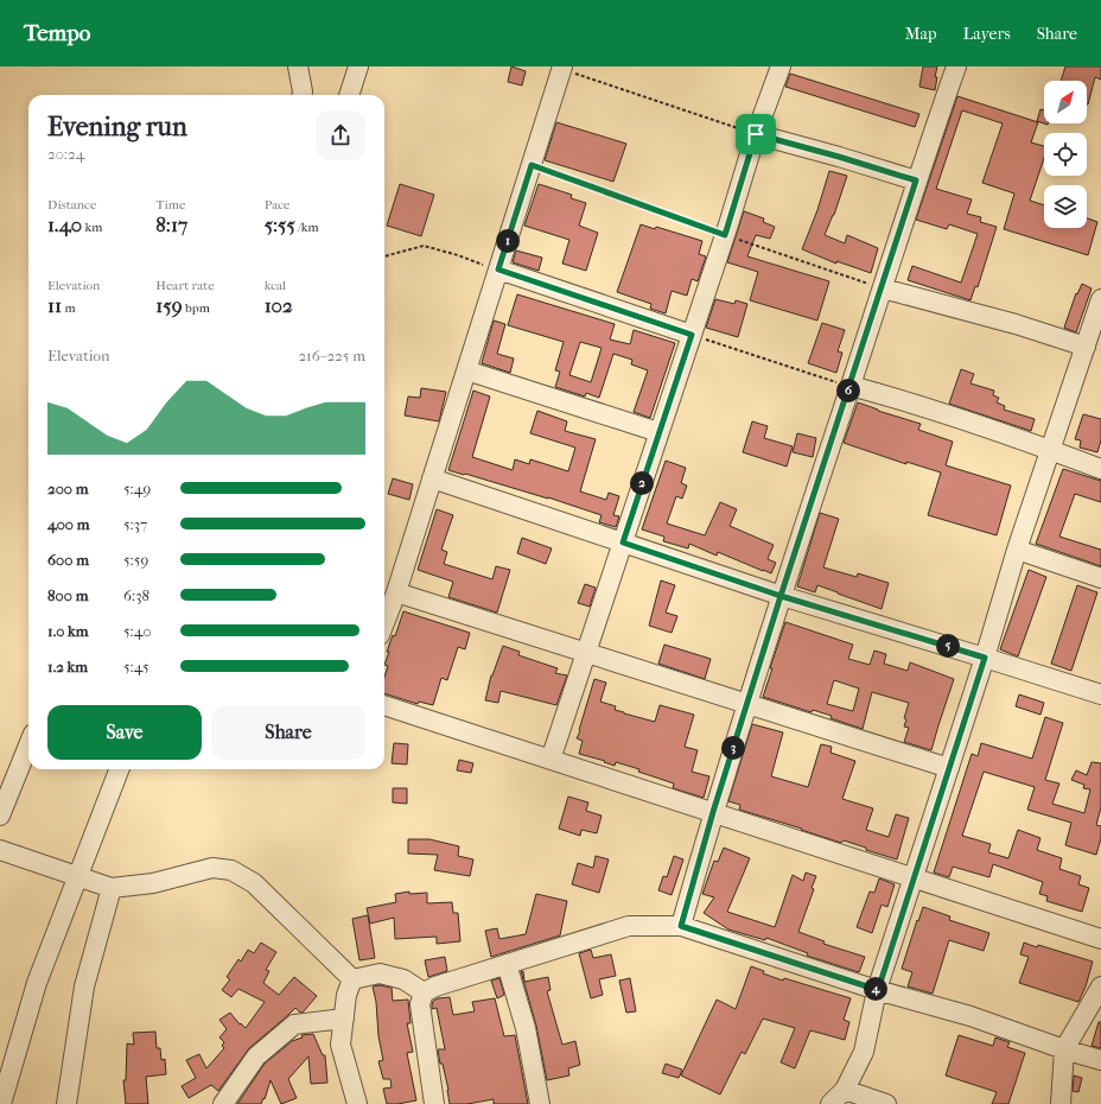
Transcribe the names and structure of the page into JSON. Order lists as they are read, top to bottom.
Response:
{
  "north": "top right",
  "page": {
    "header": "Tempo",
    "nav": ["Map", "Layers", "Share"],
    "heading": ["Evening run", "20:24"],
    "stats": [
      ["Distance", "1.40 km"],
      ["Time", "8:17"],
      ["Pace", "5:55 /km"],
      ["Elevation", "11 m"],
      ["Heart rate", "159 bpm"],
      ["kcal", "102"]
    ],
    "pins": [
      "1",
      "6",
      "2",
      "5",
      "3",
      "4"
    ],
    "chart": ["Elevation", "216–225 m"],
    "list": [
      {
        "name": "200 m",
        "note": "5:49"
      },
      {
        "name": "400 m",
        "note": "5:37"
      },
      {
        "name": "600 m",
        "note": "5:59"
      },
      {
        "name": "800 m",
        "note": "6:38"
      },
      {
        "name": "1.0 km",
        "note": "5:40"
      },
      {
        "name": "1.2 km",
        "note": "5:45"
      }
    ],
    "buttons": ["Save", "Share"]
  }
}
